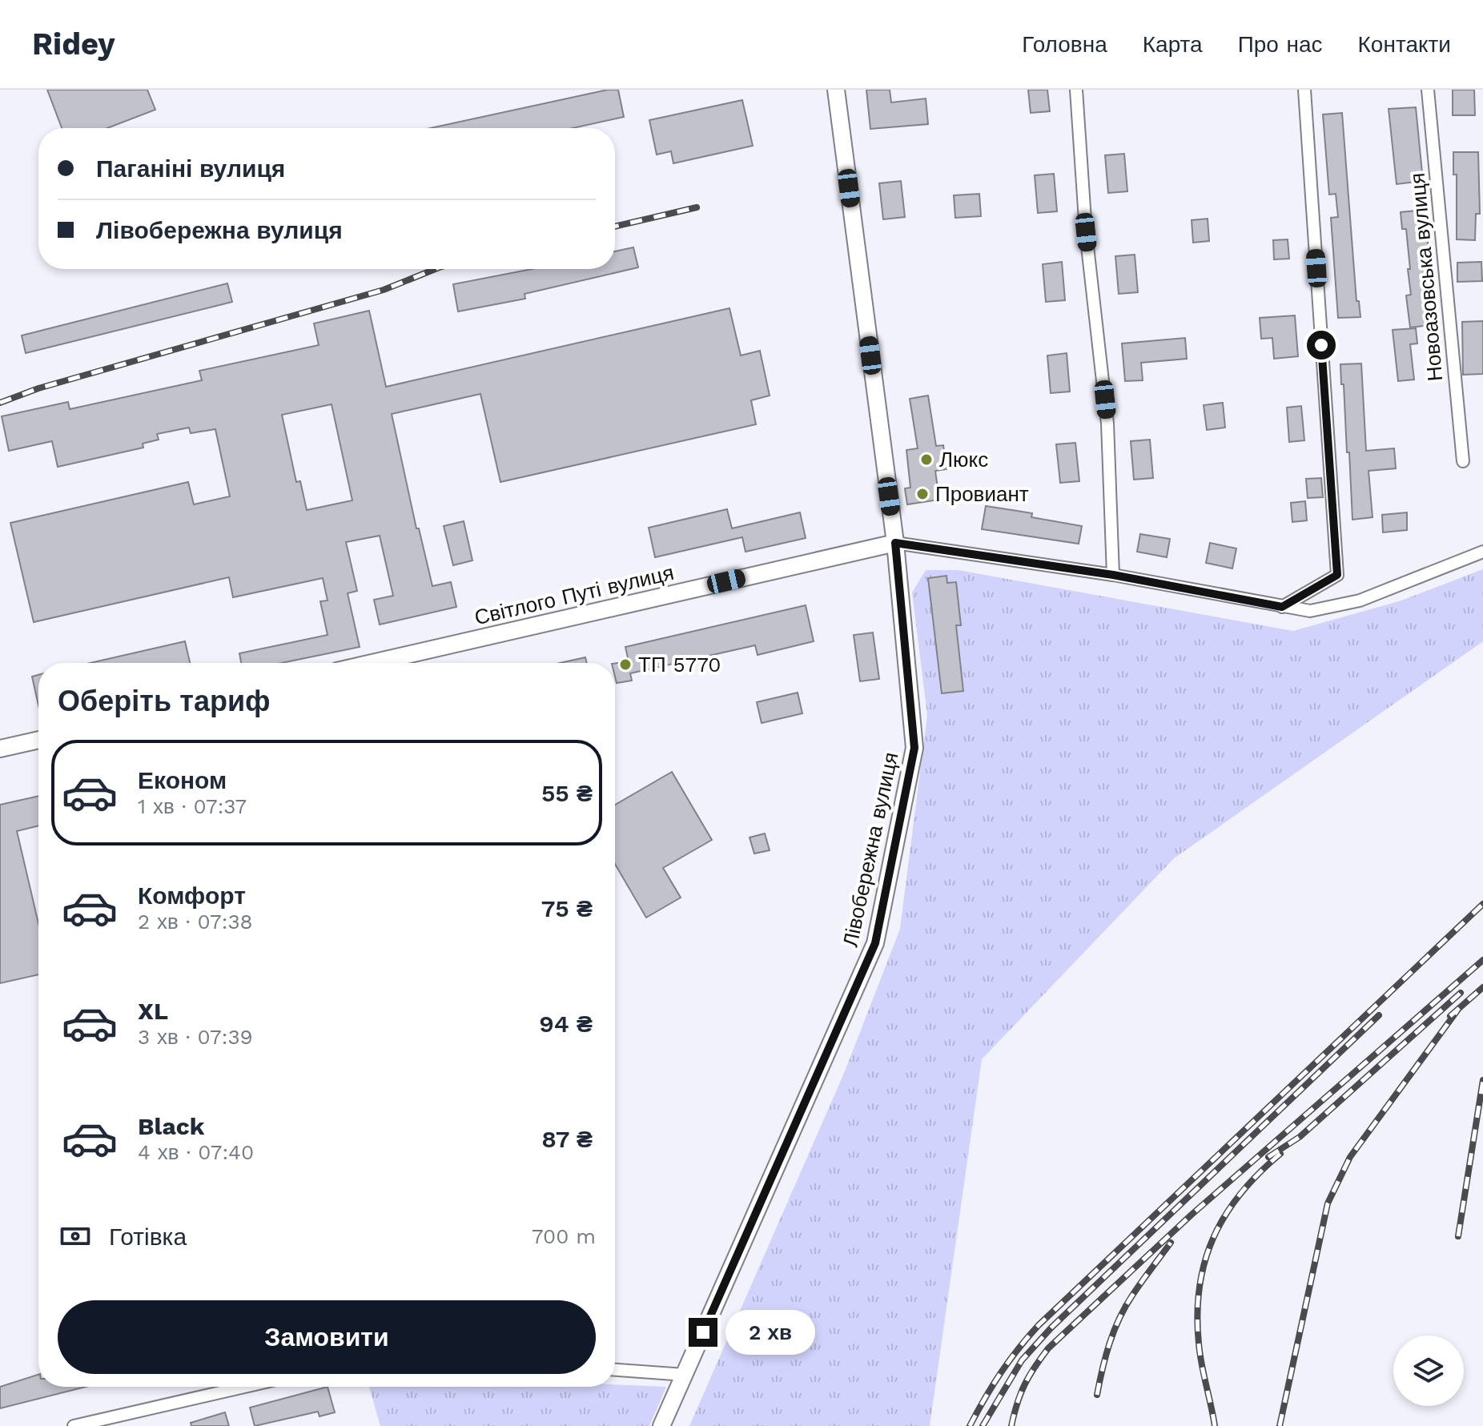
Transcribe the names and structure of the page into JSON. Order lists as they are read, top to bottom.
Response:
{
  "streets": {
    "main road": ["Світлого Путі вулиця", "Лівобережна вулиця"],
    "street": ["Новоазовська вулиця"]
  },
  "crossings": [
    ["Світлого Путі вулиця", "Лівобережна вулиця"]
  ],
  "places": ["Люкс", "Провиант", "ТП 5770"],
  "page": {
    "header": "Ridey",
    "nav": [
      "Головна",
      "Карта",
      "Про нас",
      "Контакти"
    ],
    "banner": ["Паганіні вулиця", "Лівобережна вулиця"],
    "heading": "Оберіть тариф",
    "list": [
      {
        "name": "Економ",
        "note": "1 хв · 07:37",
        "value": "55 ₴"
      },
      {
        "name": "Комфорт",
        "note": "2 хв · 07:38",
        "value": "75 ₴"
      },
      {
        "name": "XL",
        "note": "3 хв · 07:39",
        "value": "94 ₴"
      },
      {
        "name": "Black",
        "note": "4 хв · 07:40",
        "value": "87 ₴"
      }
    ],
    "pay": ["Готівка", "700 m"],
    "buttons": "Замовити",
    "bubble": "2 хв"
  }
}
